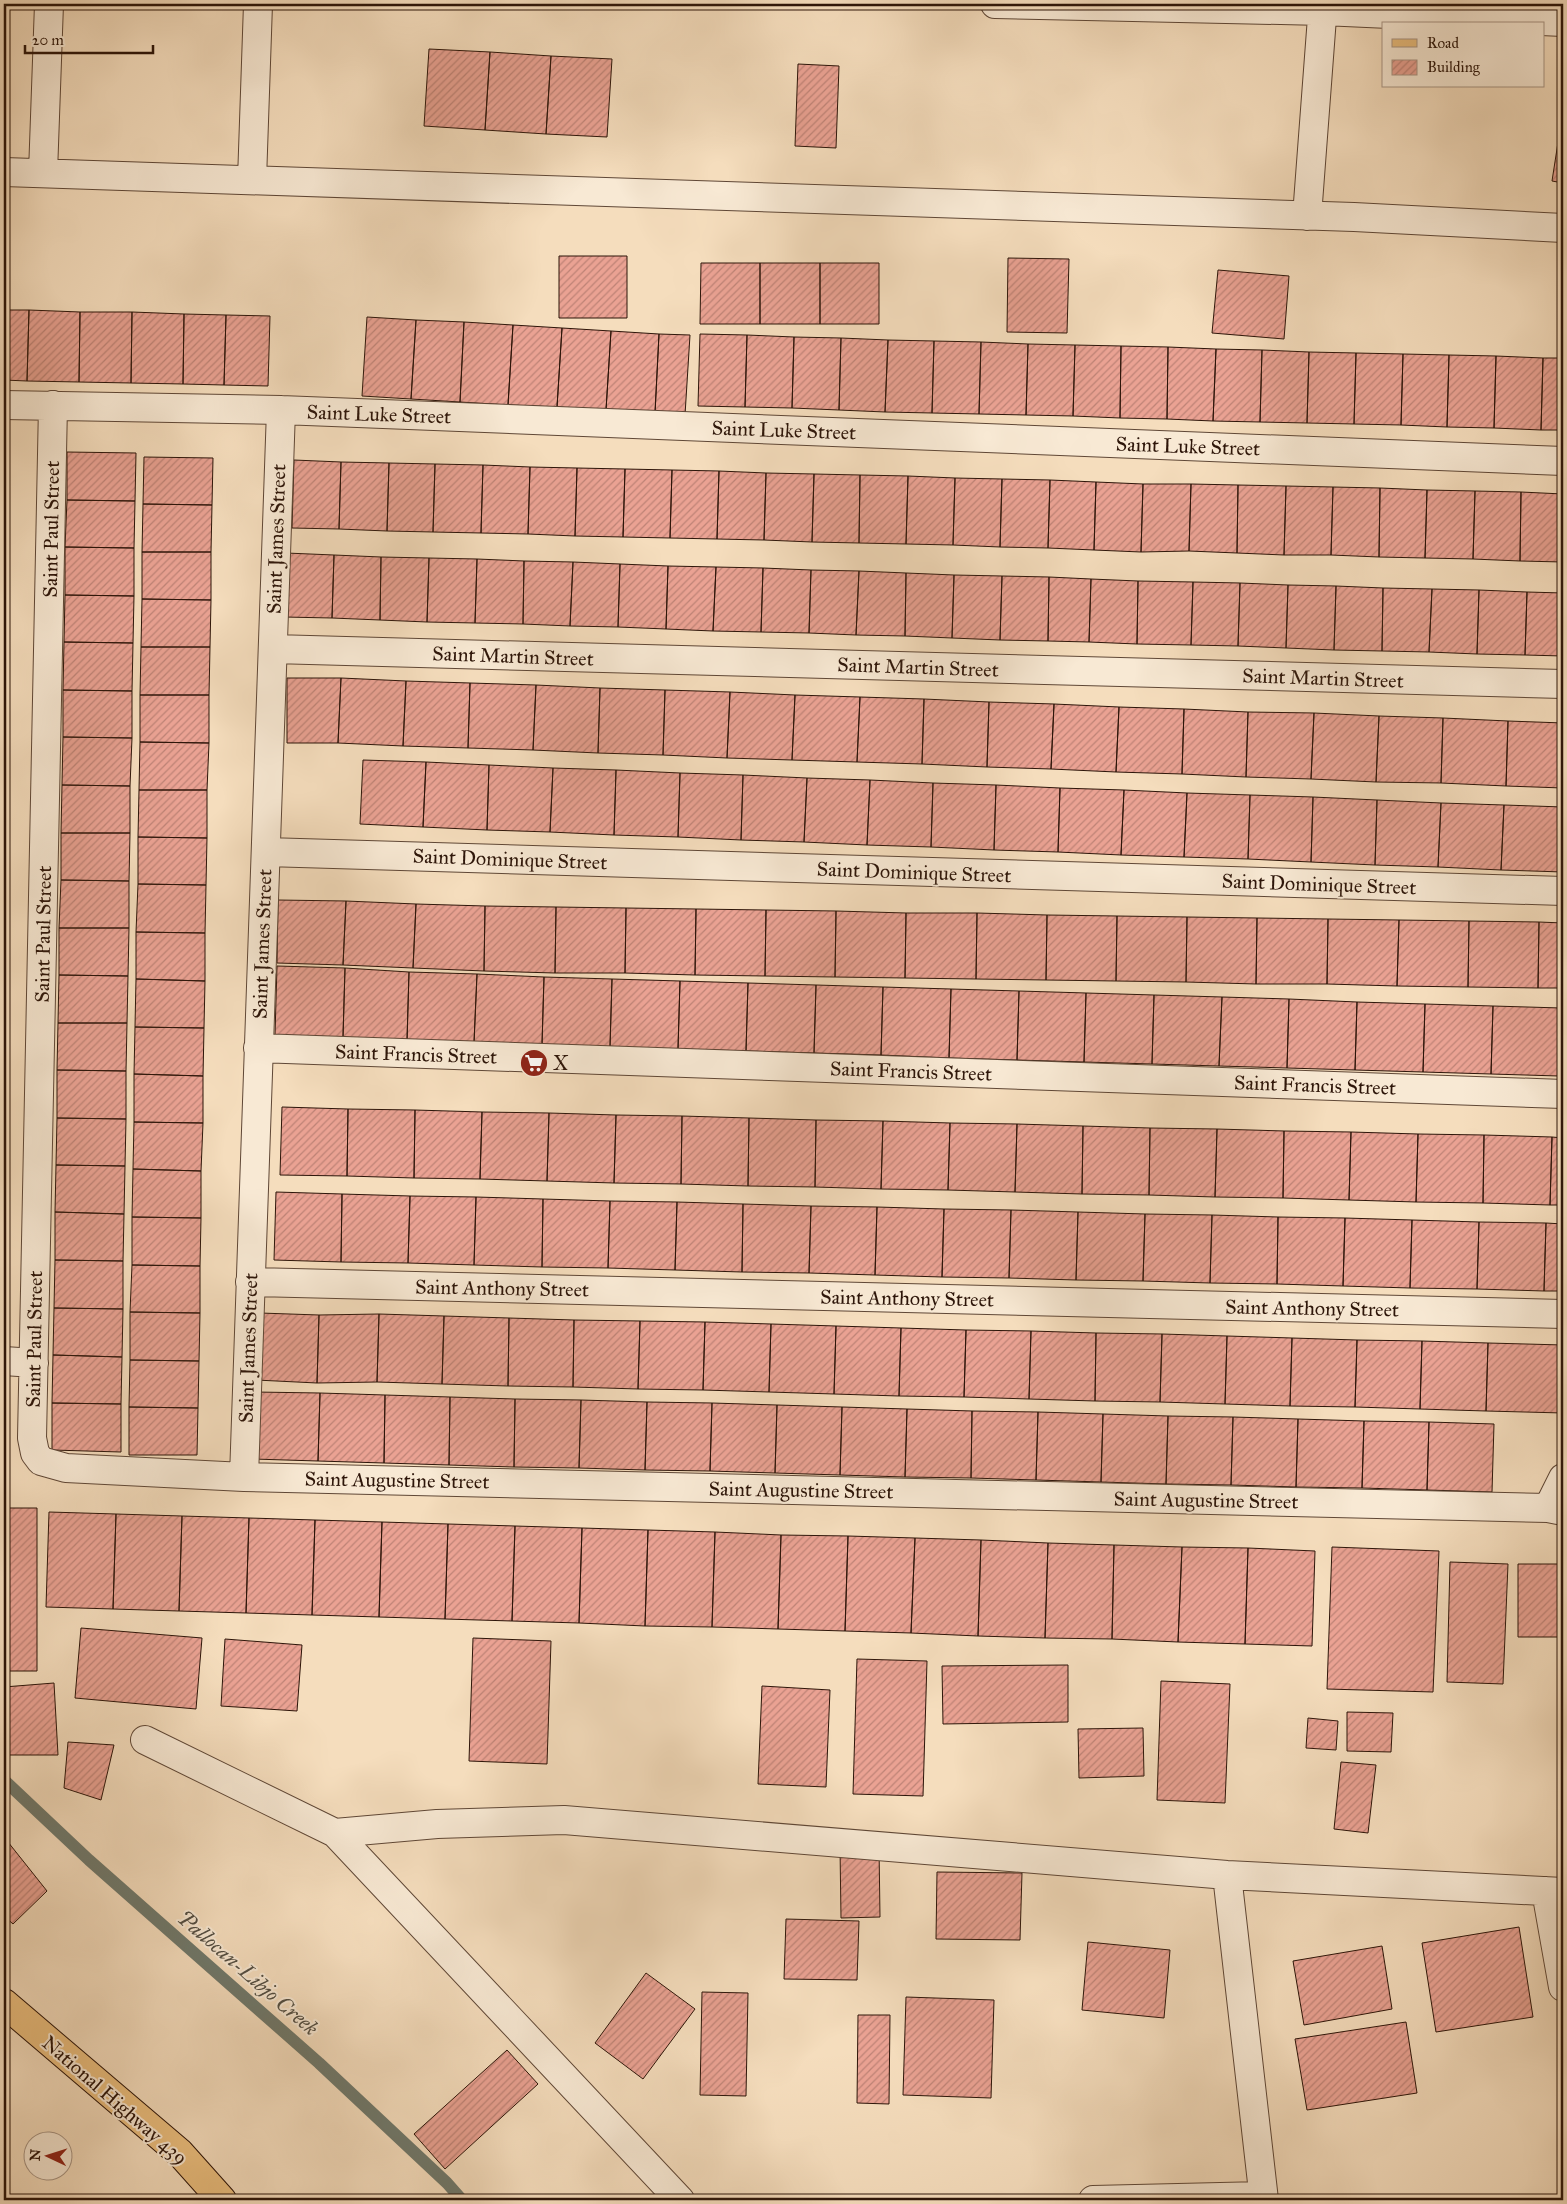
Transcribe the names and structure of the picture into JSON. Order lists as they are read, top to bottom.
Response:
{
  "streets": {
    "main road": ["National Highway 439"],
    "street": [
      "Saint Luke Street",
      "Saint Paul Street",
      "Saint James Street",
      "Saint Martin Street",
      "Saint Dominique Street",
      "Saint Francis Street",
      "Saint Anthony Street",
      "Saint Augustine Street"
    ]
  },
  "crossings": [
    ["Saint Luke Street", "Saint Paul Street"],
    ["Saint Luke Street", "Saint James Street"],
    ["Saint Paul Street", "Saint Augustine Street"],
    ["Saint James Street", "Saint Martin Street"],
    ["Saint James Street", "Saint Dominique Street"],
    ["Saint James Street", "Saint Francis Street"],
    ["Saint James Street", "Saint Anthony Street"],
    ["Saint James Street", "Saint Augustine Street"]
  ],
  "water": ["Pallocan-Libjo Creek"],
  "places": {
    "supermarket": ["X"]
  },
  "legend": ["Road", "Building"],
  "scale_bar": "20 m",
  "north": "left"
}
